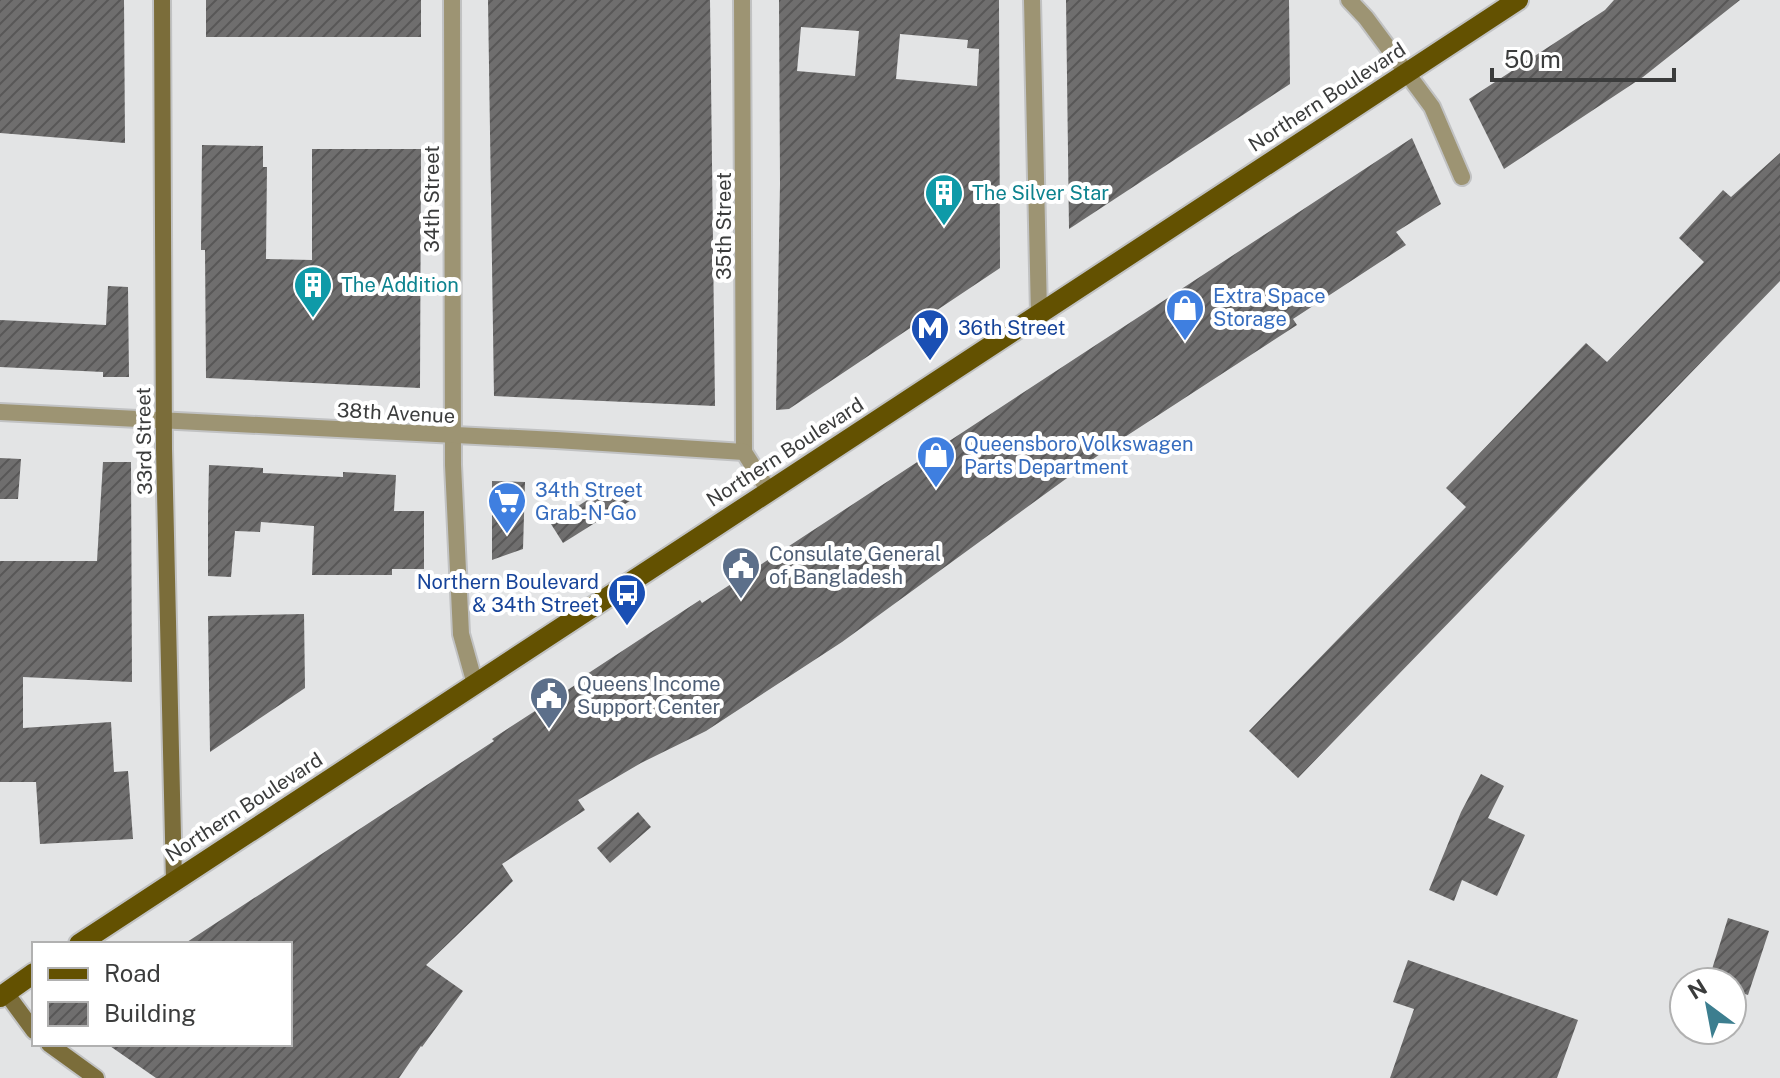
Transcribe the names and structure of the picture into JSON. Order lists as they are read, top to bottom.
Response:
{
  "streets": {
    "main road": ["Northern Boulevard", "33rd Street"],
    "street": ["34th Street", "35th Street", "38th Avenue"]
  },
  "crossings": [
    ["Northern Boulevard", "34th Street"],
    ["Northern Boulevard", "33rd Street"],
    ["34th Street", "38th Avenue"],
    ["35th Street", "38th Avenue"],
    ["38th Avenue", "33rd Street"]
  ],
  "places": {
    "building": ["The Silver Star", "The Addition"],
    "shop": ["Extra Space Storage", "Queensboro Volkswagen Parts Department"],
    "metro station": ["36th Street"],
    "supermarket": ["34th Street Grab-N-Go"],
    "public building": ["Consulate General of Bangladesh", "Queens Income Support Center"],
    "bus stop": ["Northern Boulevard & 34th Street"]
  },
  "legend": ["Road", "Building"],
  "scale_bar": "50 m",
  "north": "top left"
}
